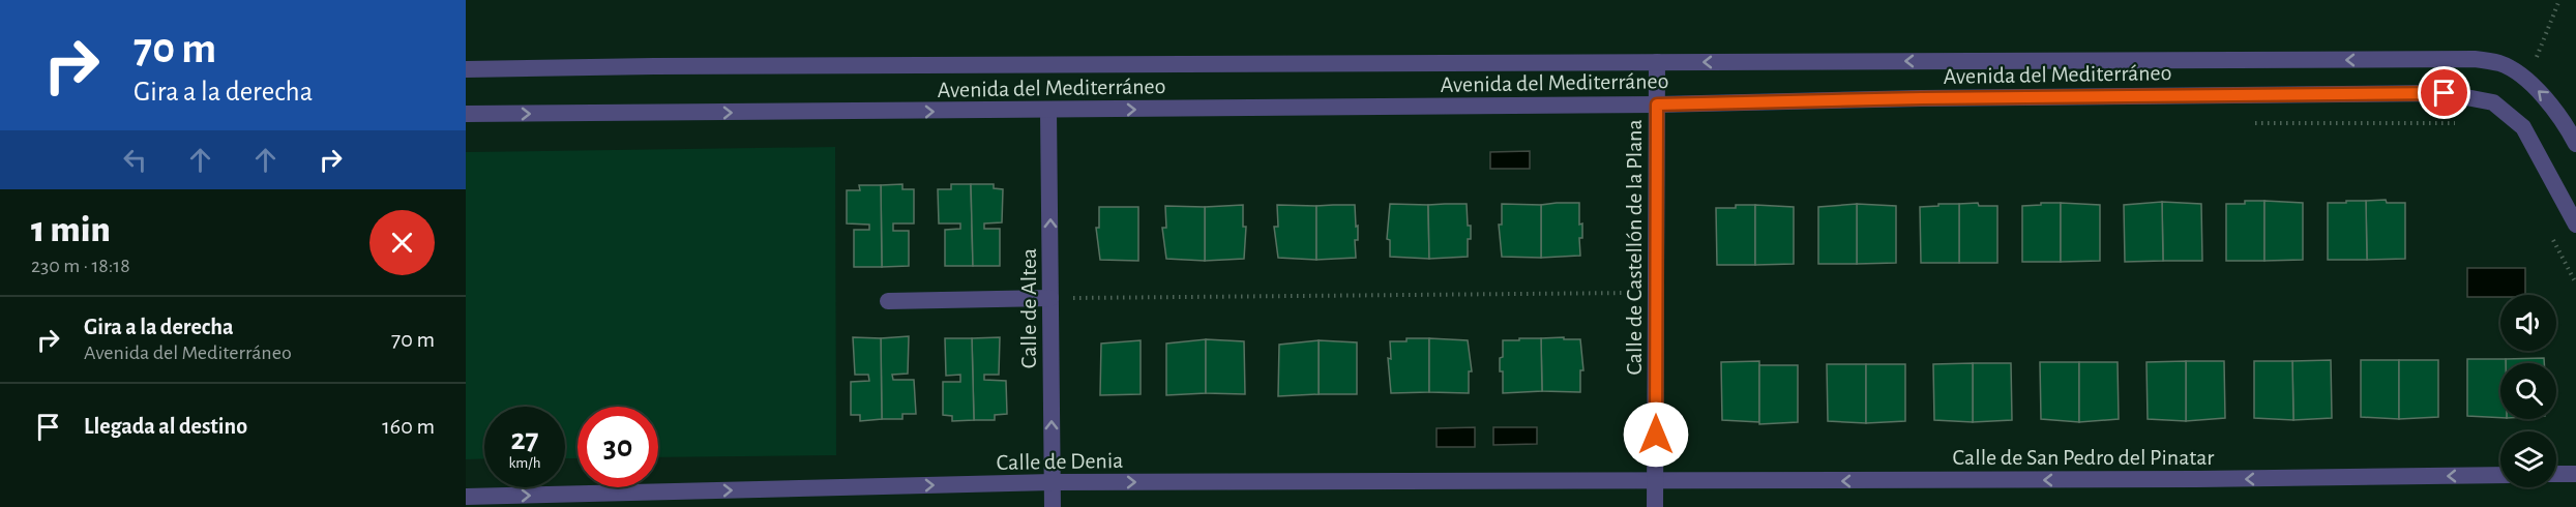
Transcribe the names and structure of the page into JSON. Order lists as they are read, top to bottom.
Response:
{
  "streets": {
    "street": [
      "Avenida del Mediterráneo",
      "Calle de Castellón de la Plana",
      "Calle de Altea",
      "Calle de San Pedro del Pinatar",
      "Calle de Denia"
    ]
  },
  "crossings": [
    ["Avenida del Mediterráneo", "Calle de Castellón de la Plana"],
    ["Avenida del Mediterráneo", "Calle de Altea"],
    ["Calle de Castellón de la Plana", "Calle de San Pedro del Pinatar"],
    ["Calle de Castellón de la Plana", "Calle de Denia"],
    ["Calle de Altea", "Calle de Denia"],
    ["Calle de San Pedro del Pinatar", "Calle de Denia"]
  ],
  "one_way": ["Calle de Altea", "Calle de San Pedro del Pinatar", "Calle de Denia"],
  "page": {
    "turn": ["70 m", "Gira a la derecha"],
    "heading": ["1 min", "230 m · 18:18"],
    "list": [
      {
        "name": "Gira a la derecha",
        "note": "Avenida del Mediterráneo",
        "value": "70 m"
      },
      {
        "name": "Llegada al destino",
        "value": "160 m"
      }
    ],
    "speed": "27 km/h",
    "limit": "30"
  }
}
